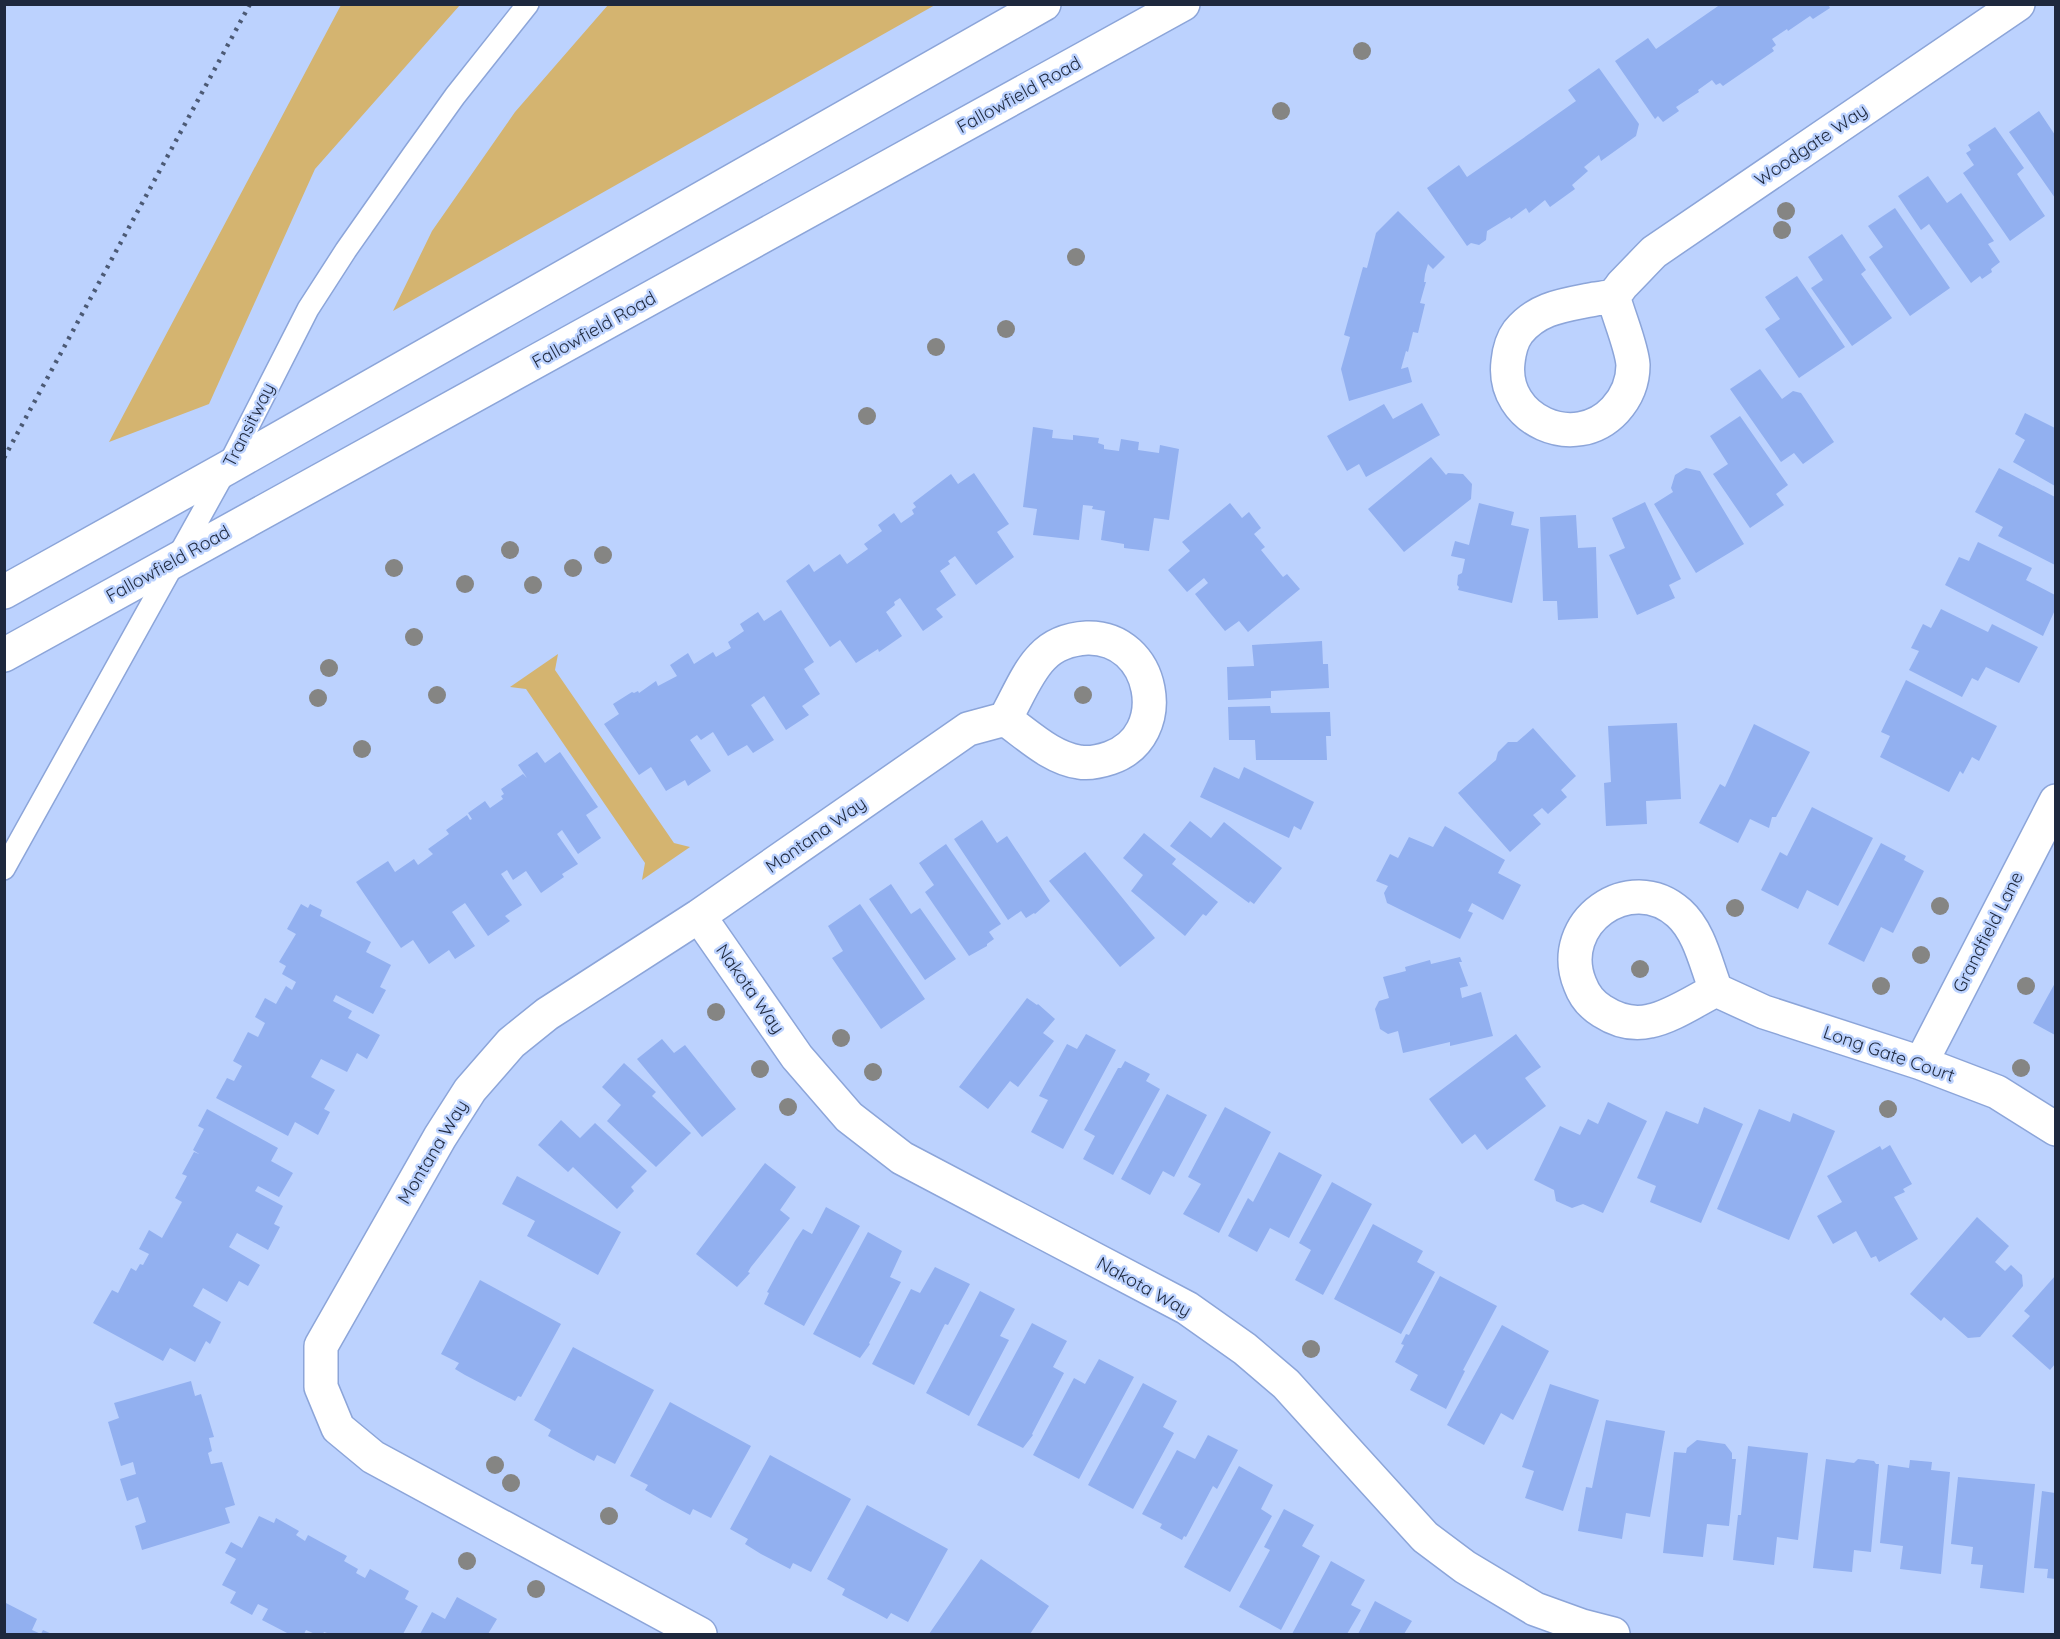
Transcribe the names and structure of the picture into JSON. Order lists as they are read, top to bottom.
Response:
{
  "streets": {
    "street": [
      "Fallowfield Road",
      "Woodgate Way",
      "Montana Way",
      "Grandfield Lane",
      "Nakota Way",
      "Long Gate Court"
    ],
    "lane": ["Transitway"]
  },
  "crossings": [
    ["Fallowfield Road", "Transitway"],
    ["Montana Way", "Nakota Way"],
    ["Grandfield Lane", "Long Gate Court"]
  ]
}
